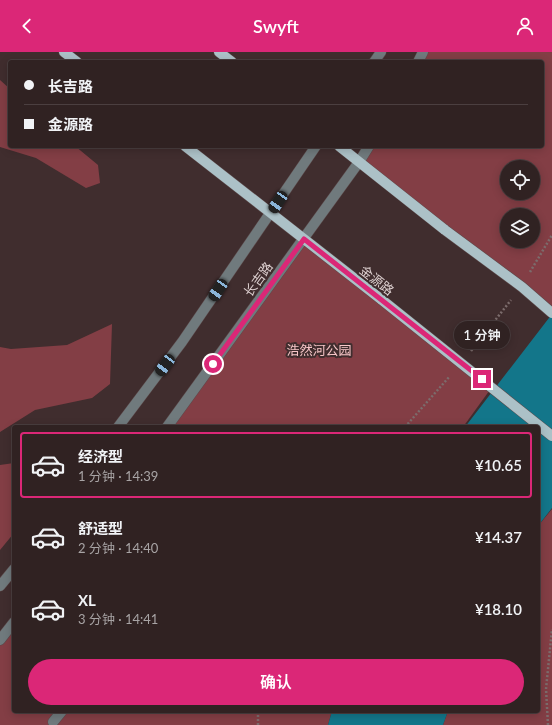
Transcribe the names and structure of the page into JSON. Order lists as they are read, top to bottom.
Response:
{
  "streets": {
    "main road": ["金源路"],
    "street": ["长吉路"]
  },
  "crossings": [
    ["长吉路", "金源路"]
  ],
  "parks": ["浩然河公园"],
  "page": {
    "header": "Swyft",
    "banner": ["长吉路", "金源路"],
    "bubble": "1 分钟",
    "list": [
      {
        "name": "经济型",
        "note": "1 分钟 · 14:39",
        "value": "¥10.65"
      },
      {
        "name": "舒适型",
        "note": "2 分钟 · 14:40",
        "value": "¥14.37"
      },
      {
        "name": "XL",
        "note": "3 分钟 · 14:41",
        "value": "¥18.10"
      }
    ],
    "buttons": "确认"
  }
}
